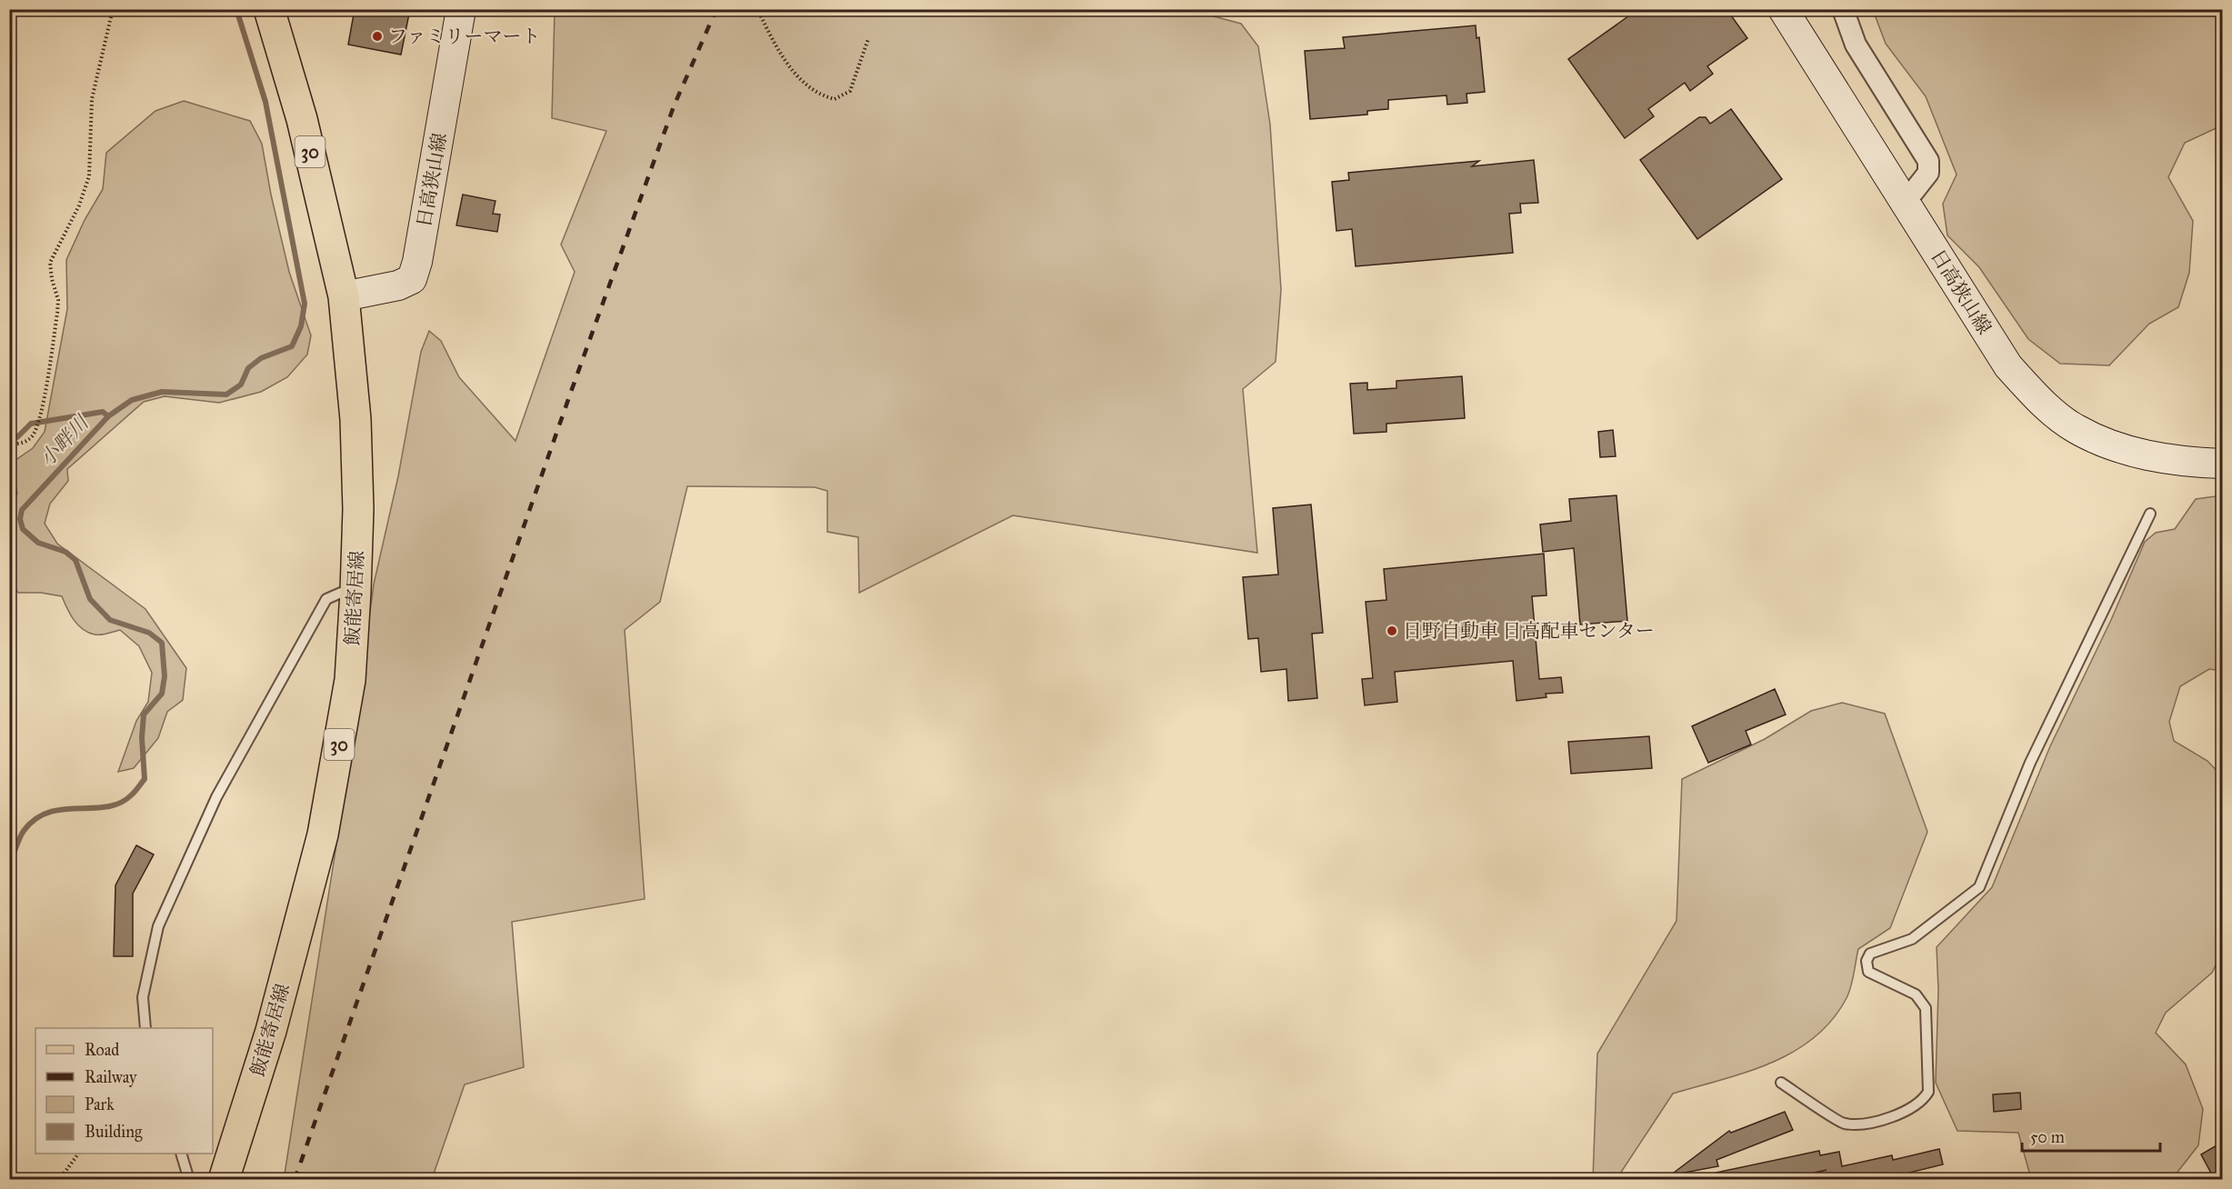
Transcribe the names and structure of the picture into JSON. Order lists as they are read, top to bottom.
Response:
{
  "streets": {
    "main road": ["30", "日高狭山線", "飯能寄居線"]
  },
  "crossings": [
    ["日高狭山線", "飯能寄居線"]
  ],
  "water": ["小畔川"],
  "places": ["ファミリーマート", "日野自動車 日高配車センター"],
  "legend": [
    "Road",
    "Railway",
    "Park",
    "Building"
  ],
  "scale_bar": "50 m"
}
